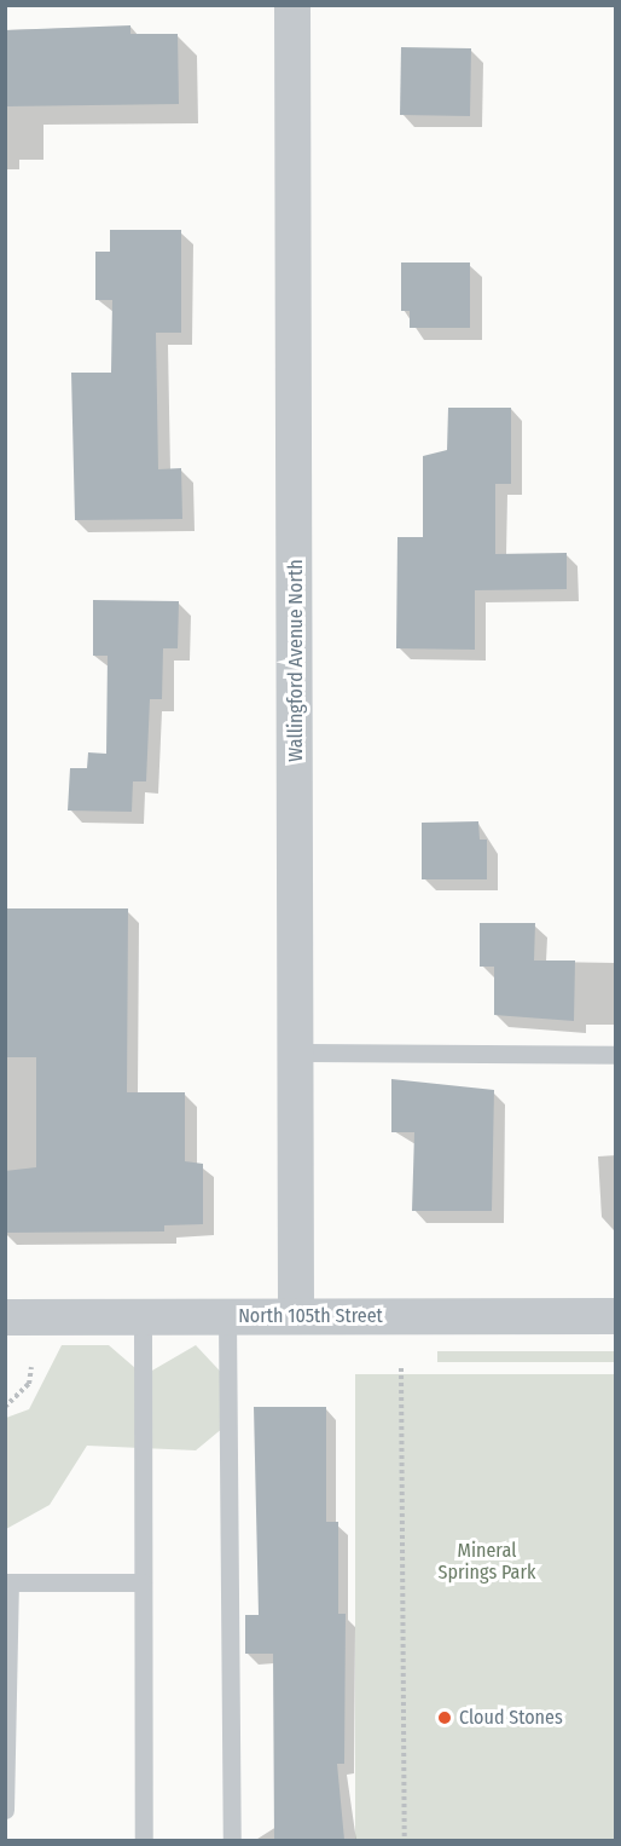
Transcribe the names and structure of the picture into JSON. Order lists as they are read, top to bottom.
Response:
{
  "streets": {
    "street": ["Wallingford Avenue North", "North 105th Street"]
  },
  "crossings": [
    ["Wallingford Avenue North", "North 105th Street"]
  ],
  "parks": ["Mineral Springs Park"],
  "places": ["Cloud Stones"]
}
